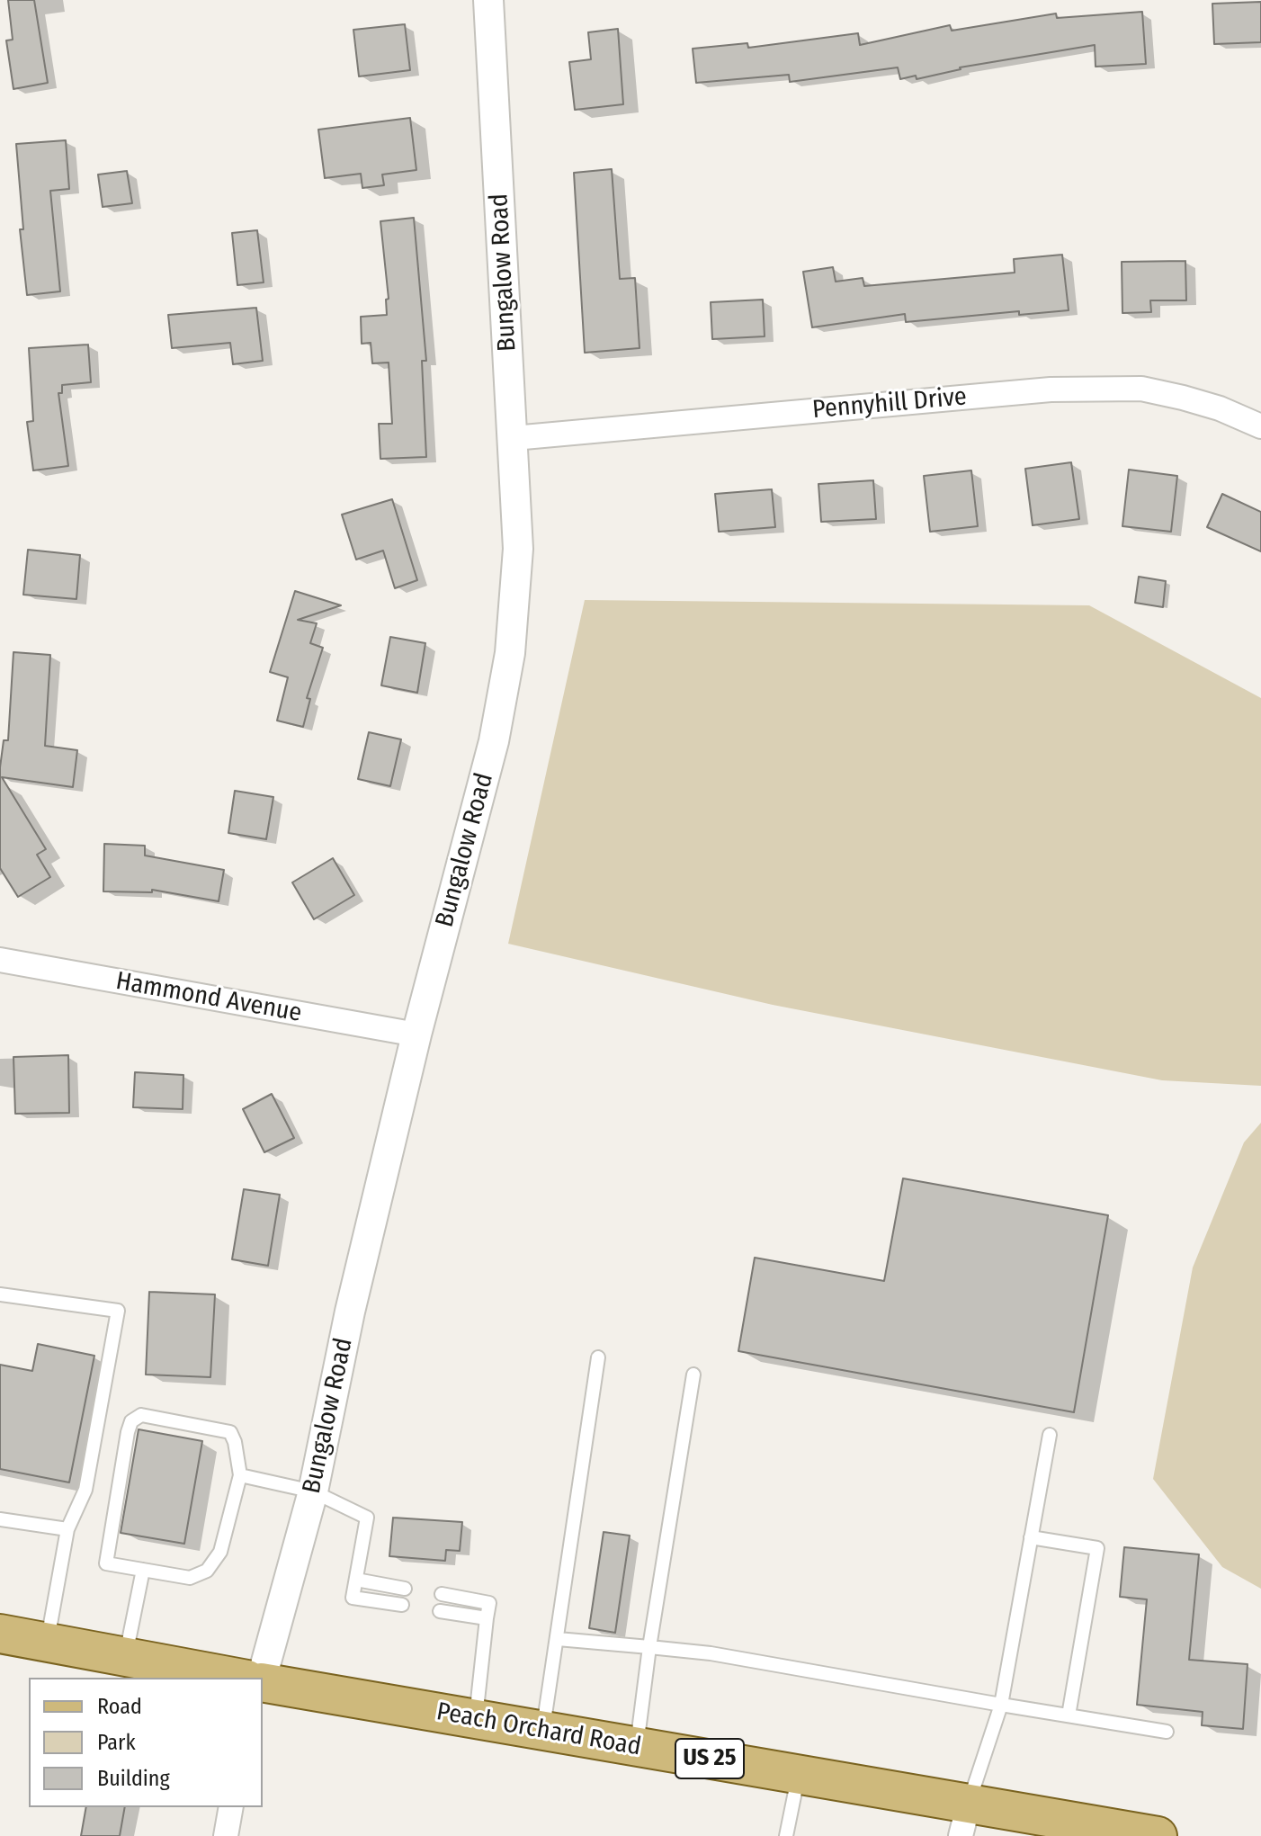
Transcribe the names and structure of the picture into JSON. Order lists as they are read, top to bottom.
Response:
{
  "streets": {
    "main road": ["Peach Orchard Road", "US 25"],
    "street": ["Bungalow Road", "Pennyhill Drive", "Hammond Avenue"]
  },
  "crossings": [
    ["Bungalow Road", "Pennyhill Drive"],
    ["Bungalow Road", "Hammond Avenue"]
  ],
  "legend": ["Road", "Park", "Building"]
}
